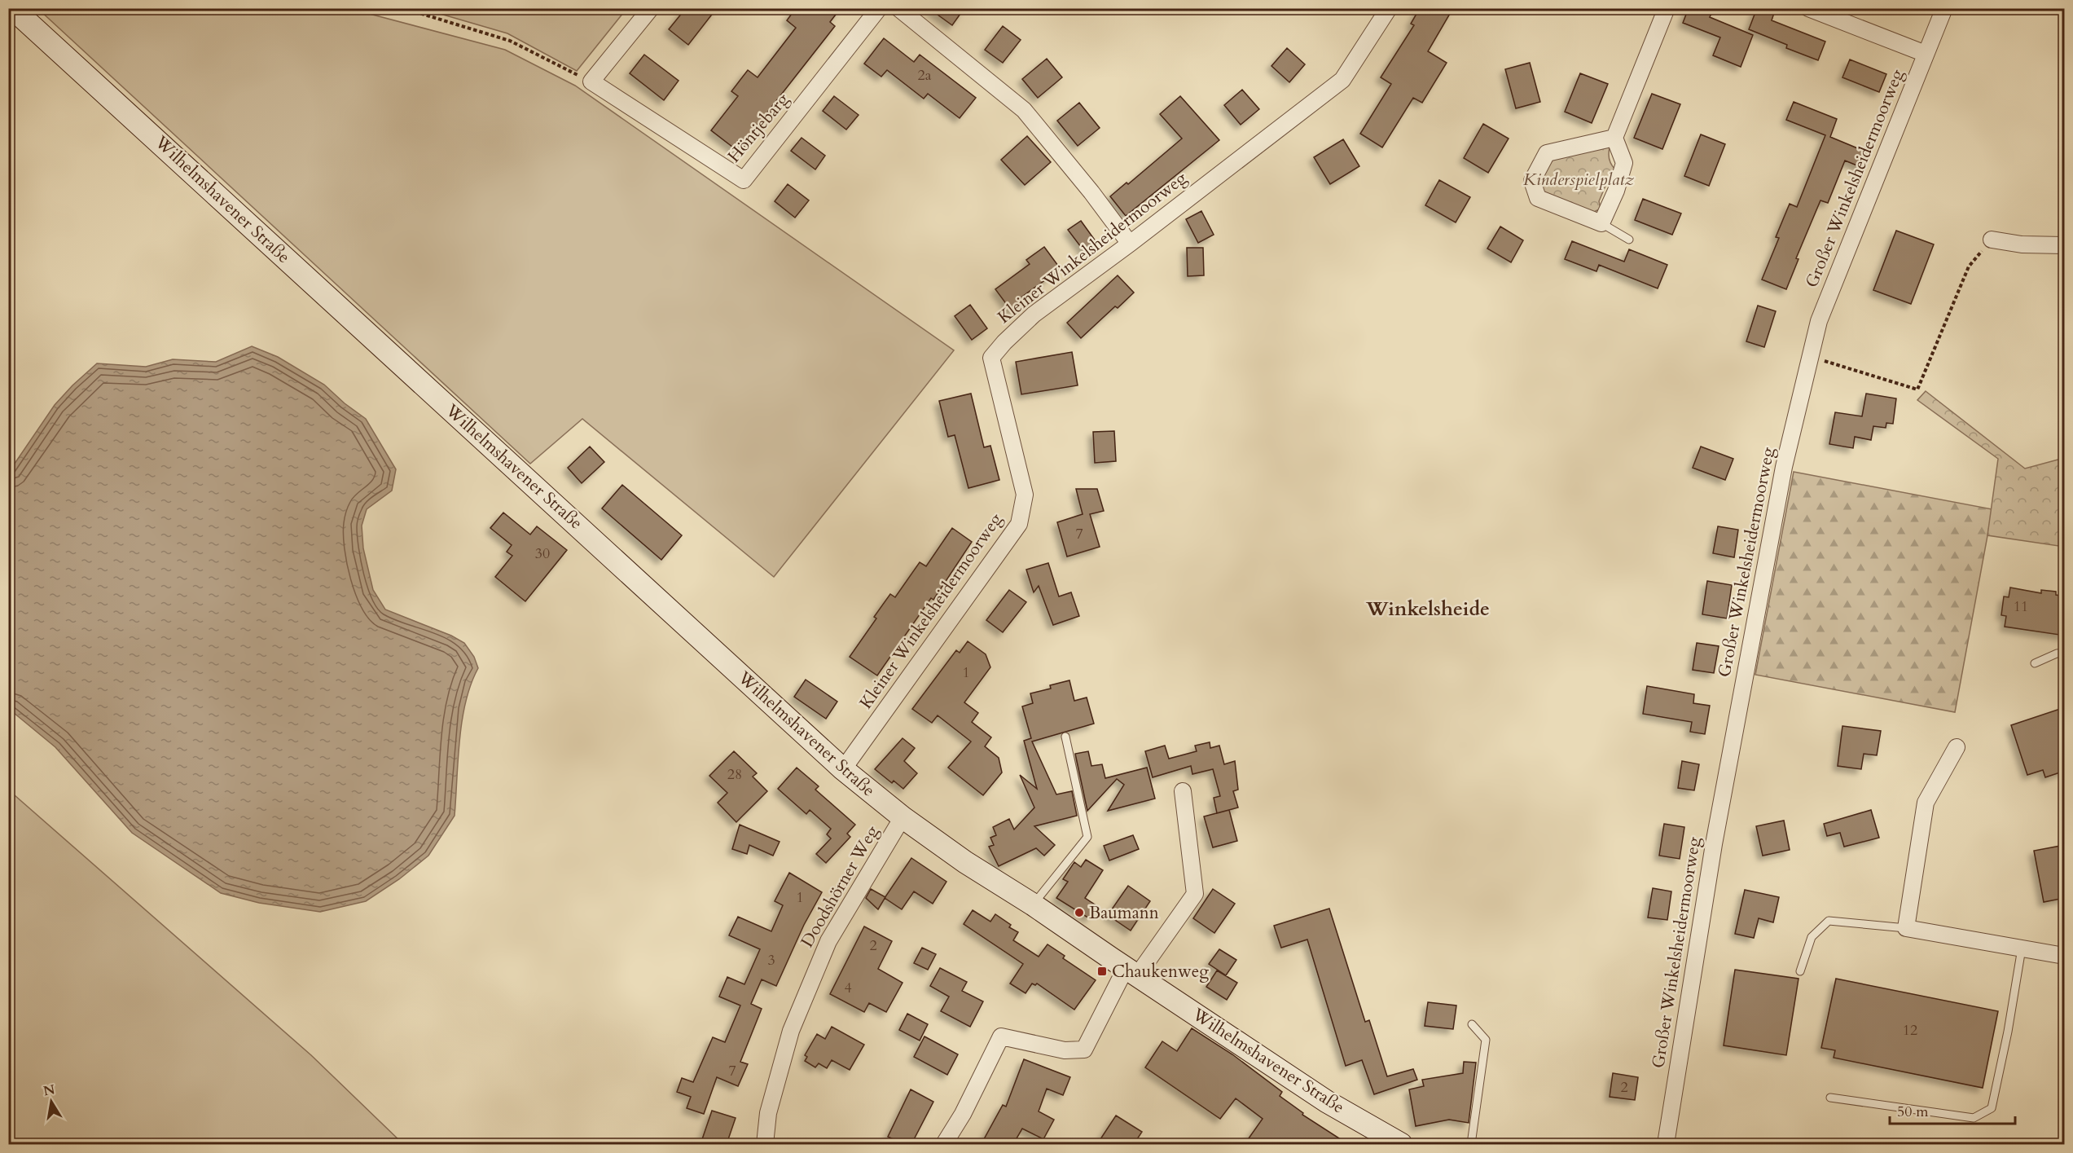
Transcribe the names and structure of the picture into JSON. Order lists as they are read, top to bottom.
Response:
{
  "streets": {
    "street": [
      "Höntjebarg",
      "Großer Winkelsheidermoorweg",
      "Wilhelmshavener Straße",
      "Kleiner Winkelsheidermoorweg",
      "Doodshörner Weg"
    ]
  },
  "crossings": [
    ["Wilhelmshavener Straße", "Kleiner Winkelsheidermoorweg"],
    ["Wilhelmshavener Straße", "Doodshörner Weg"]
  ],
  "districts": ["Winkelsheide"],
  "parks": ["Kinderspielplatz"],
  "places": {
    "other": ["Baumann"],
    "transit": ["Chaukenweg"]
  },
  "house_numbers": [
    "2a",
    "7",
    "30",
    "11",
    "1",
    "28",
    "1",
    "2",
    "3",
    "4",
    "12",
    "7",
    "2"
  ],
  "scale_bar": "50 m",
  "north": "top"
}
